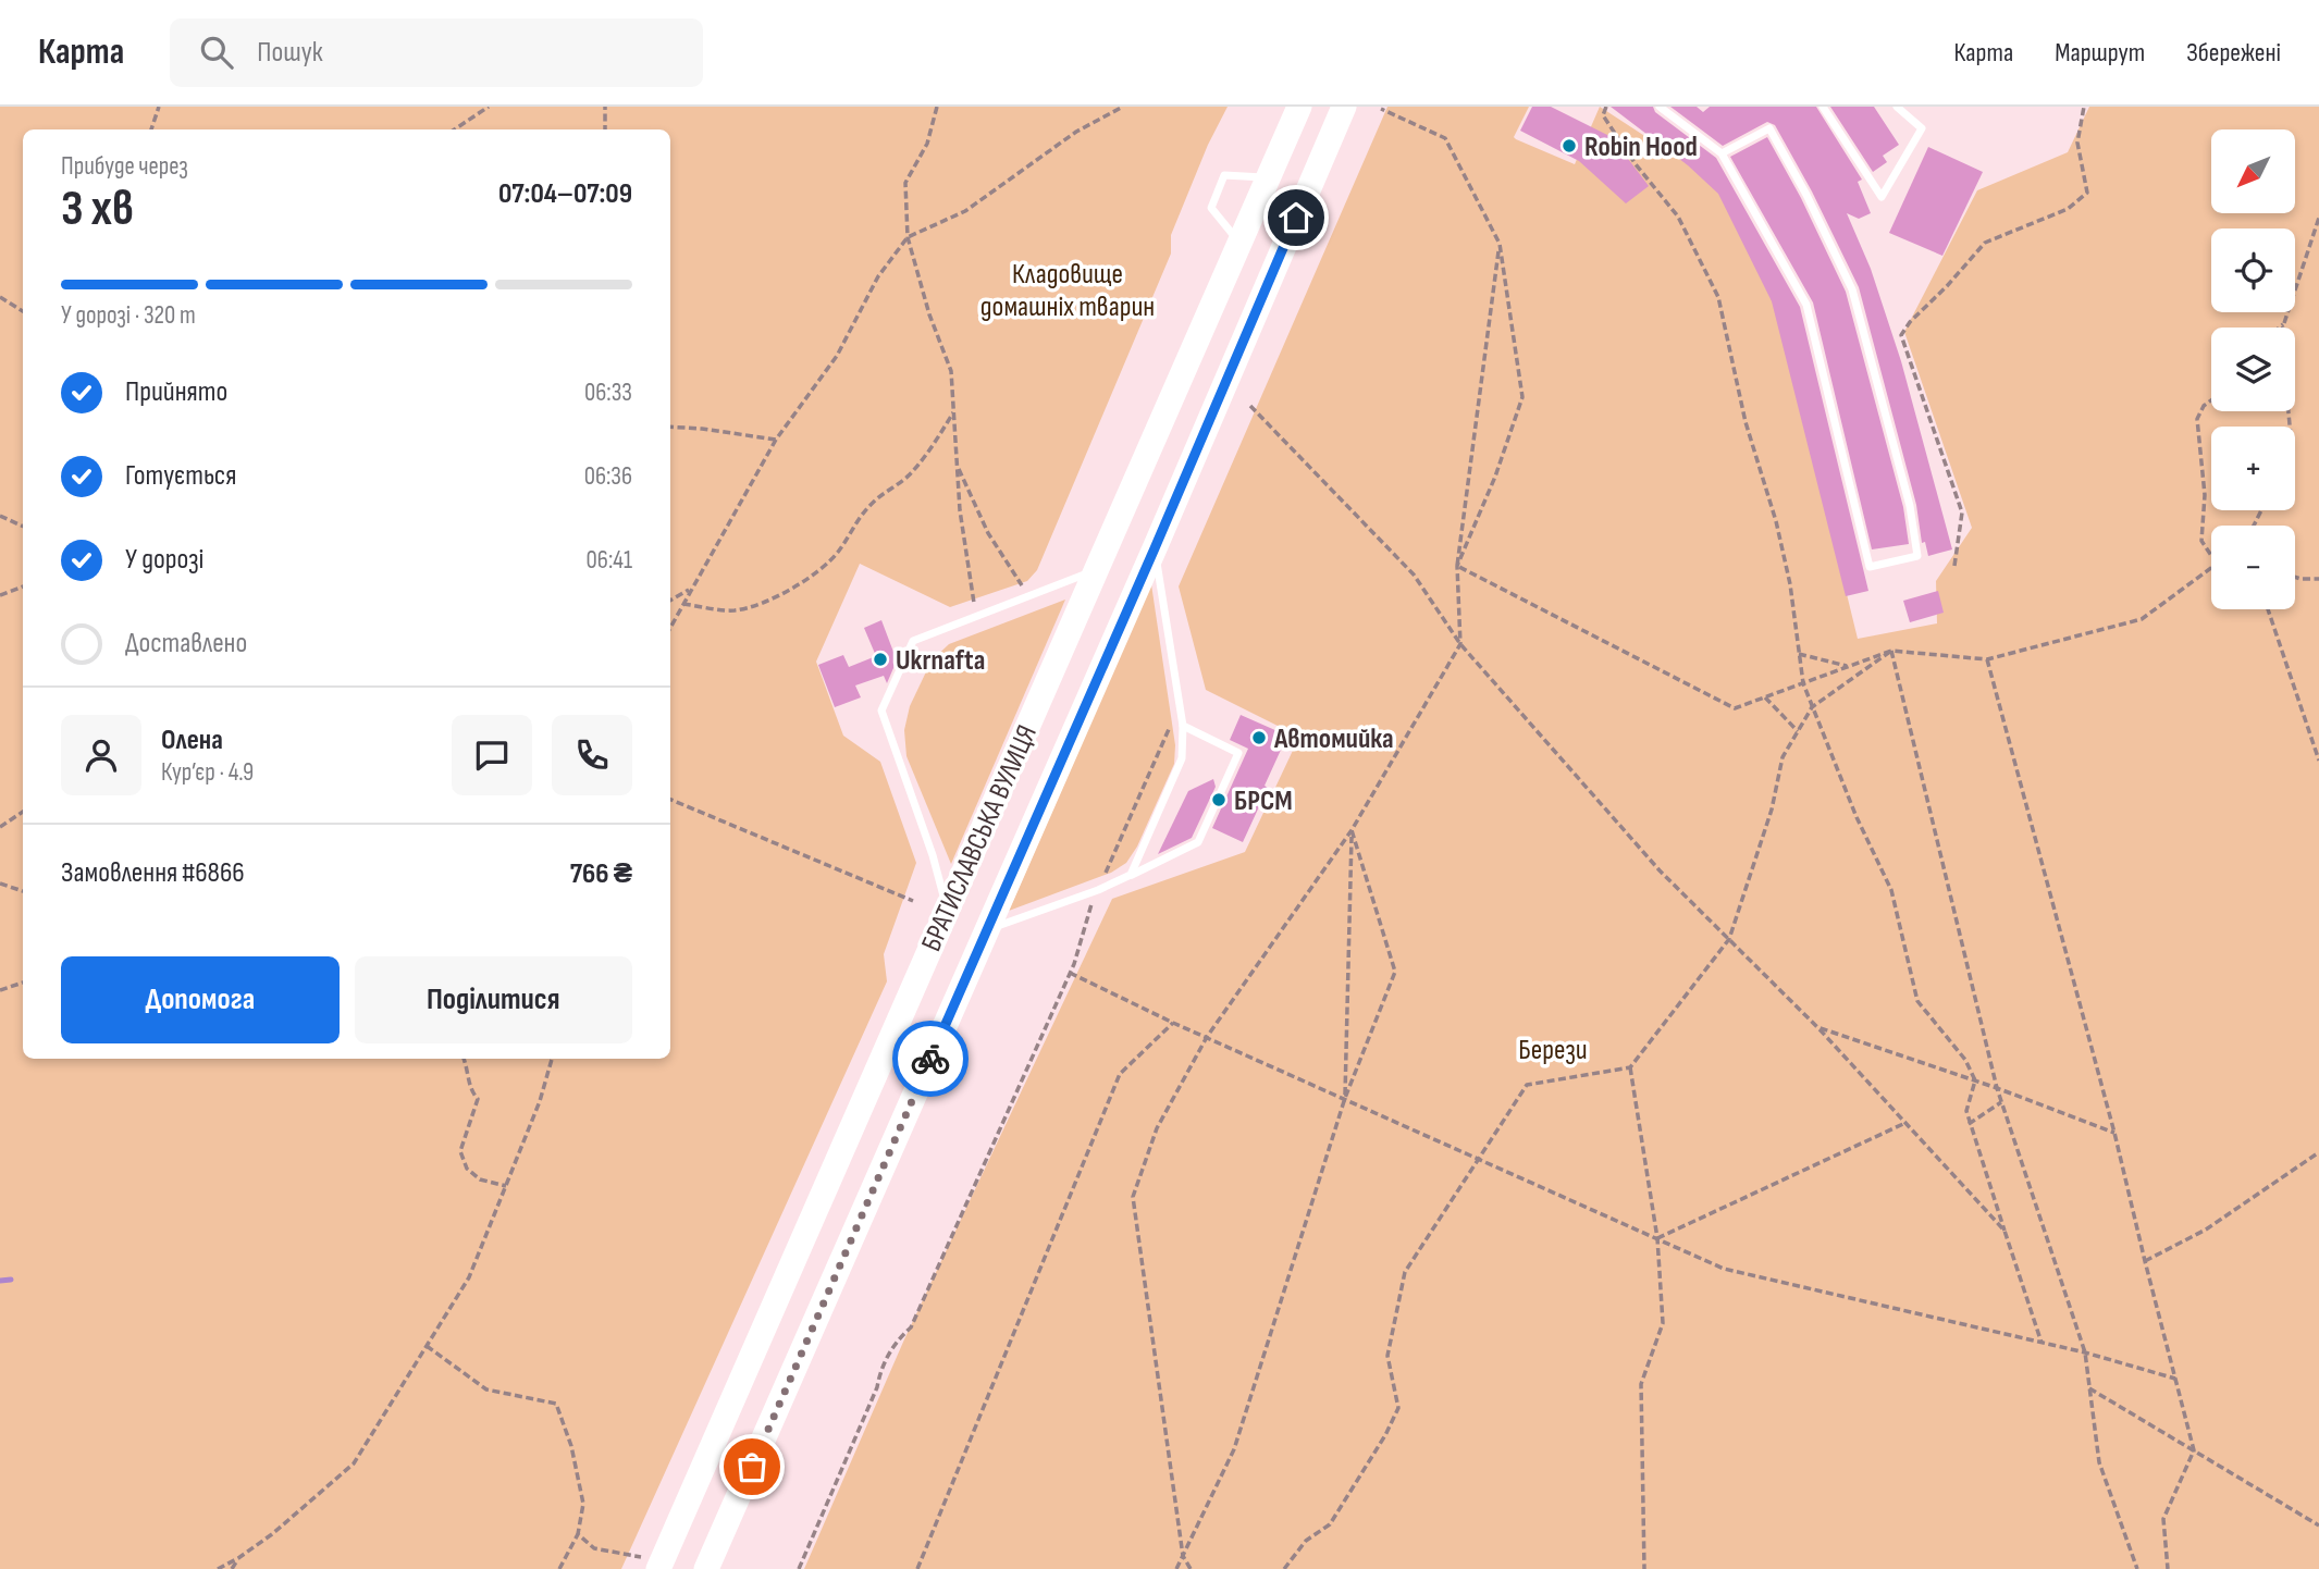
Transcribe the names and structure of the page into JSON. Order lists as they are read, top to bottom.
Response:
{
  "streets": {
    "main road": ["БРАТИСЛАВСЬКА ВУЛИЦЯ"]
  },
  "parks": ["Кладовище домашніх тварин", "Берези"],
  "places": [
    "Robin Hood",
    "Ukrnafta",
    "Автомийка",
    "БРСМ"
  ],
  "north": "bottom left",
  "page": {
    "header": "Карта",
    "search": "Пошук",
    "nav": ["Карта", "Маршрут", "Збережені"],
    "map_buttons": ["+", "−"],
    "heading": ["3 хв", "Прибуде через", "07:04–07:09"],
    "panel": [
      "Олена",
      "Кур’єр · 4.9",
      "Замовлення #6866",
      "766 ₴"
    ],
    "bar": "У дорозі · 320 m",
    "list": [
      ["Прийнято", "06:33"],
      ["Готується", "06:36"],
      ["У дорозі", "06:41"],
      "Доставлено"
    ],
    "buttons": ["Допомога", "Поділитися"]
  }
}
